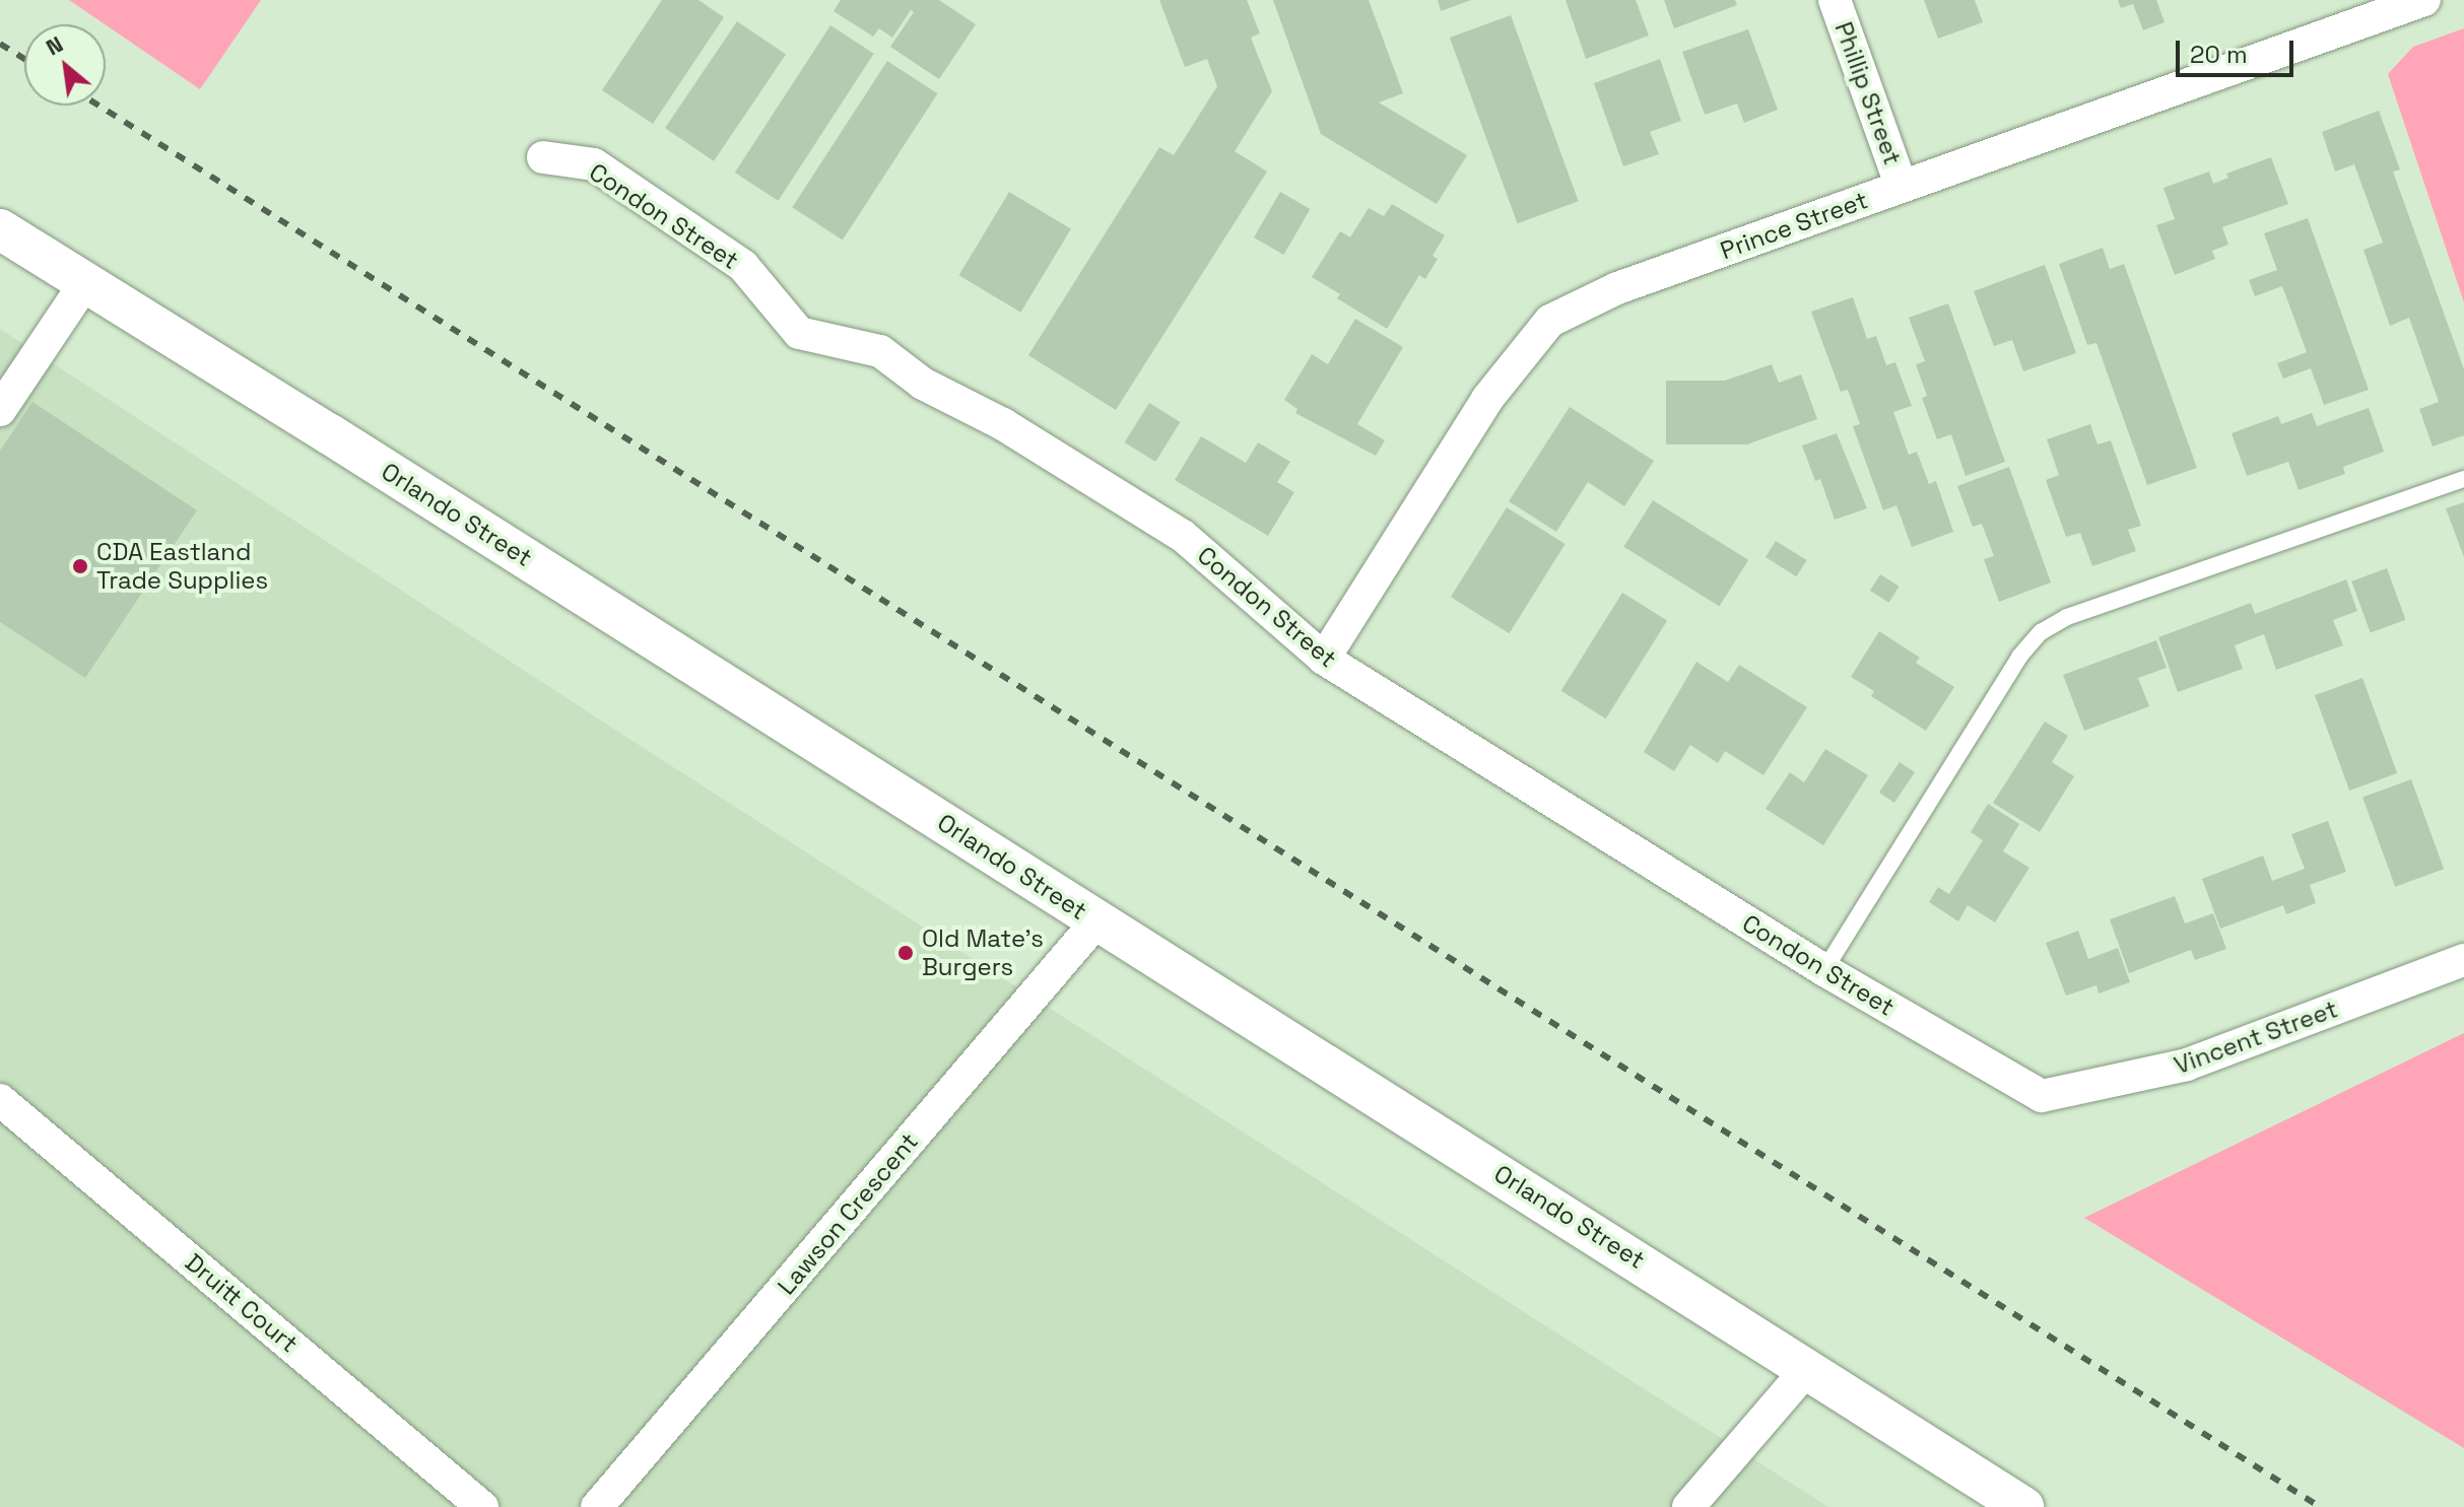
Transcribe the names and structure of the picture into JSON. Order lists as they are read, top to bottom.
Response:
{
  "streets": {
    "street": [
      "Phillip Street",
      "Condon Street",
      "Prince Street",
      "Orlando Street",
      "Vincent Street",
      "Lawson Crescent",
      "Druitt Court"
    ]
  },
  "crossings": [
    ["Phillip Street", "Prince Street"],
    ["Condon Street", "Prince Street"],
    ["Condon Street", "Vincent Street"],
    ["Orlando Street", "Lawson Crescent"]
  ],
  "places": ["CDA Eastland Trade Supplies", "Old Mate's Burgers"],
  "scale_bar": "20 m",
  "north": "top left"
}
